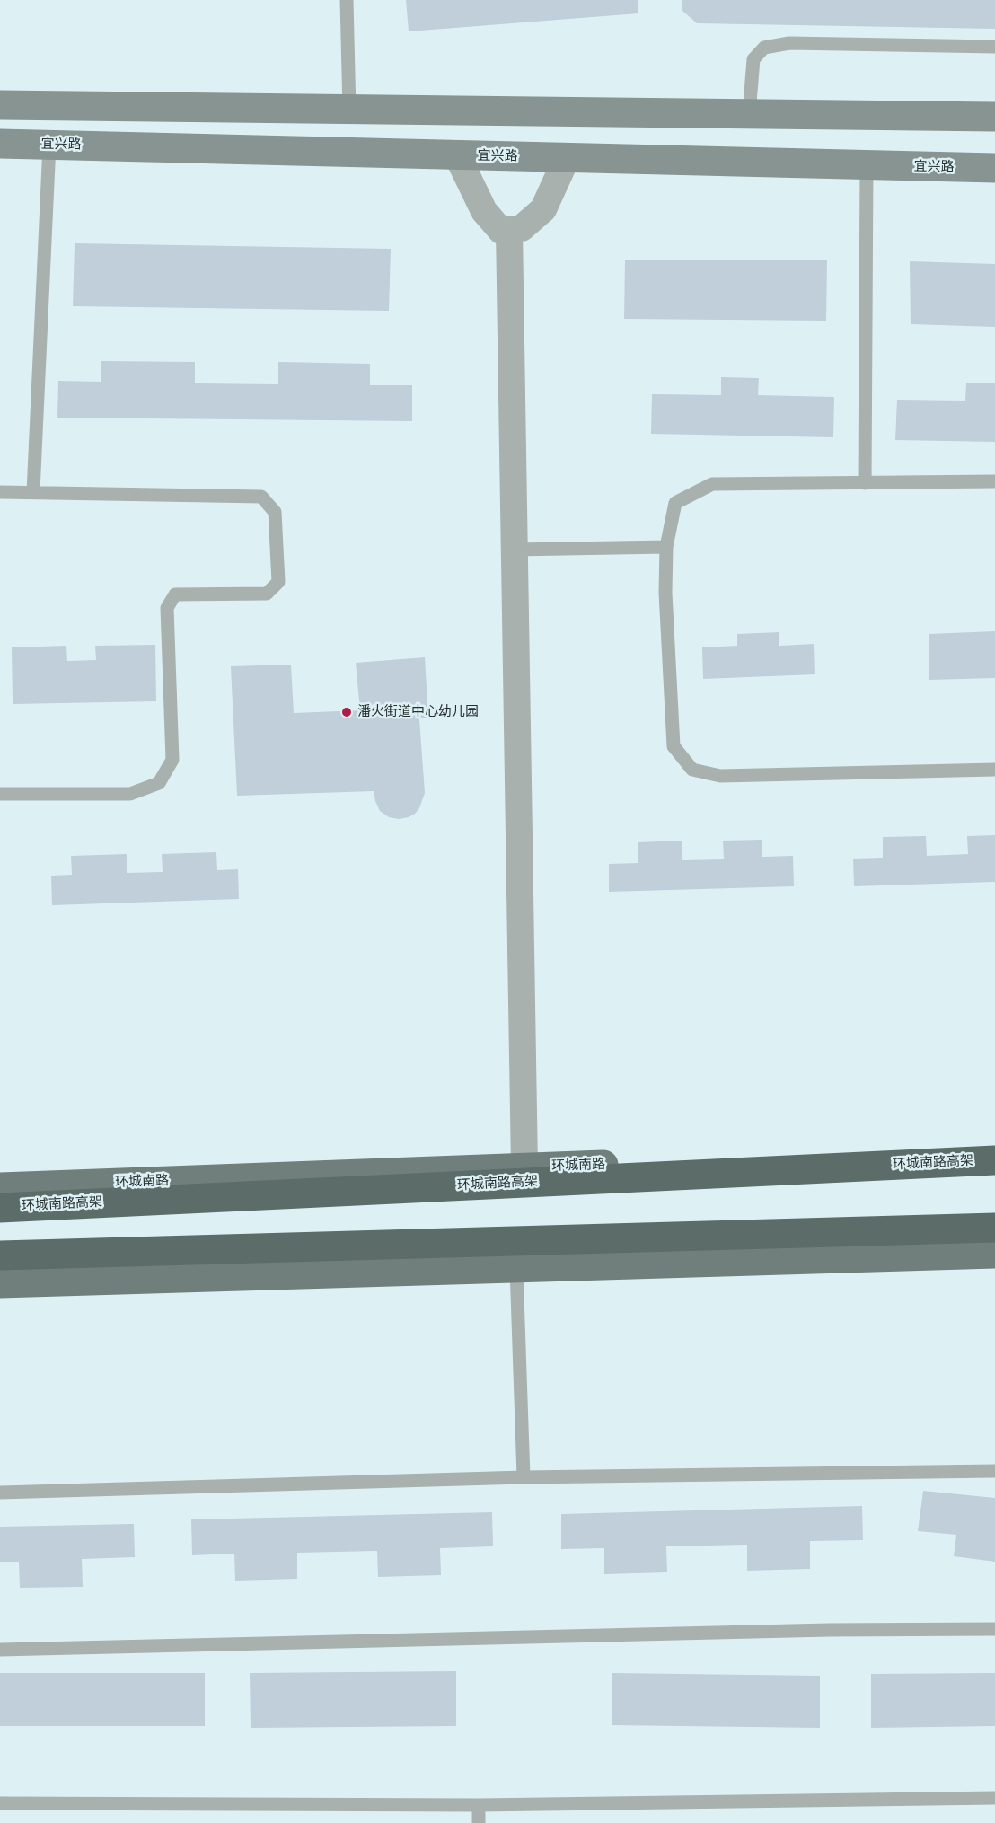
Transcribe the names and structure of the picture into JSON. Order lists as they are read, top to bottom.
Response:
{
  "streets": {
    "highway": ["环城南路高架"],
    "main road": ["环城南路"],
    "street": ["宜兴路"]
  },
  "places": ["潘火街道中心幼儿园"]
}
